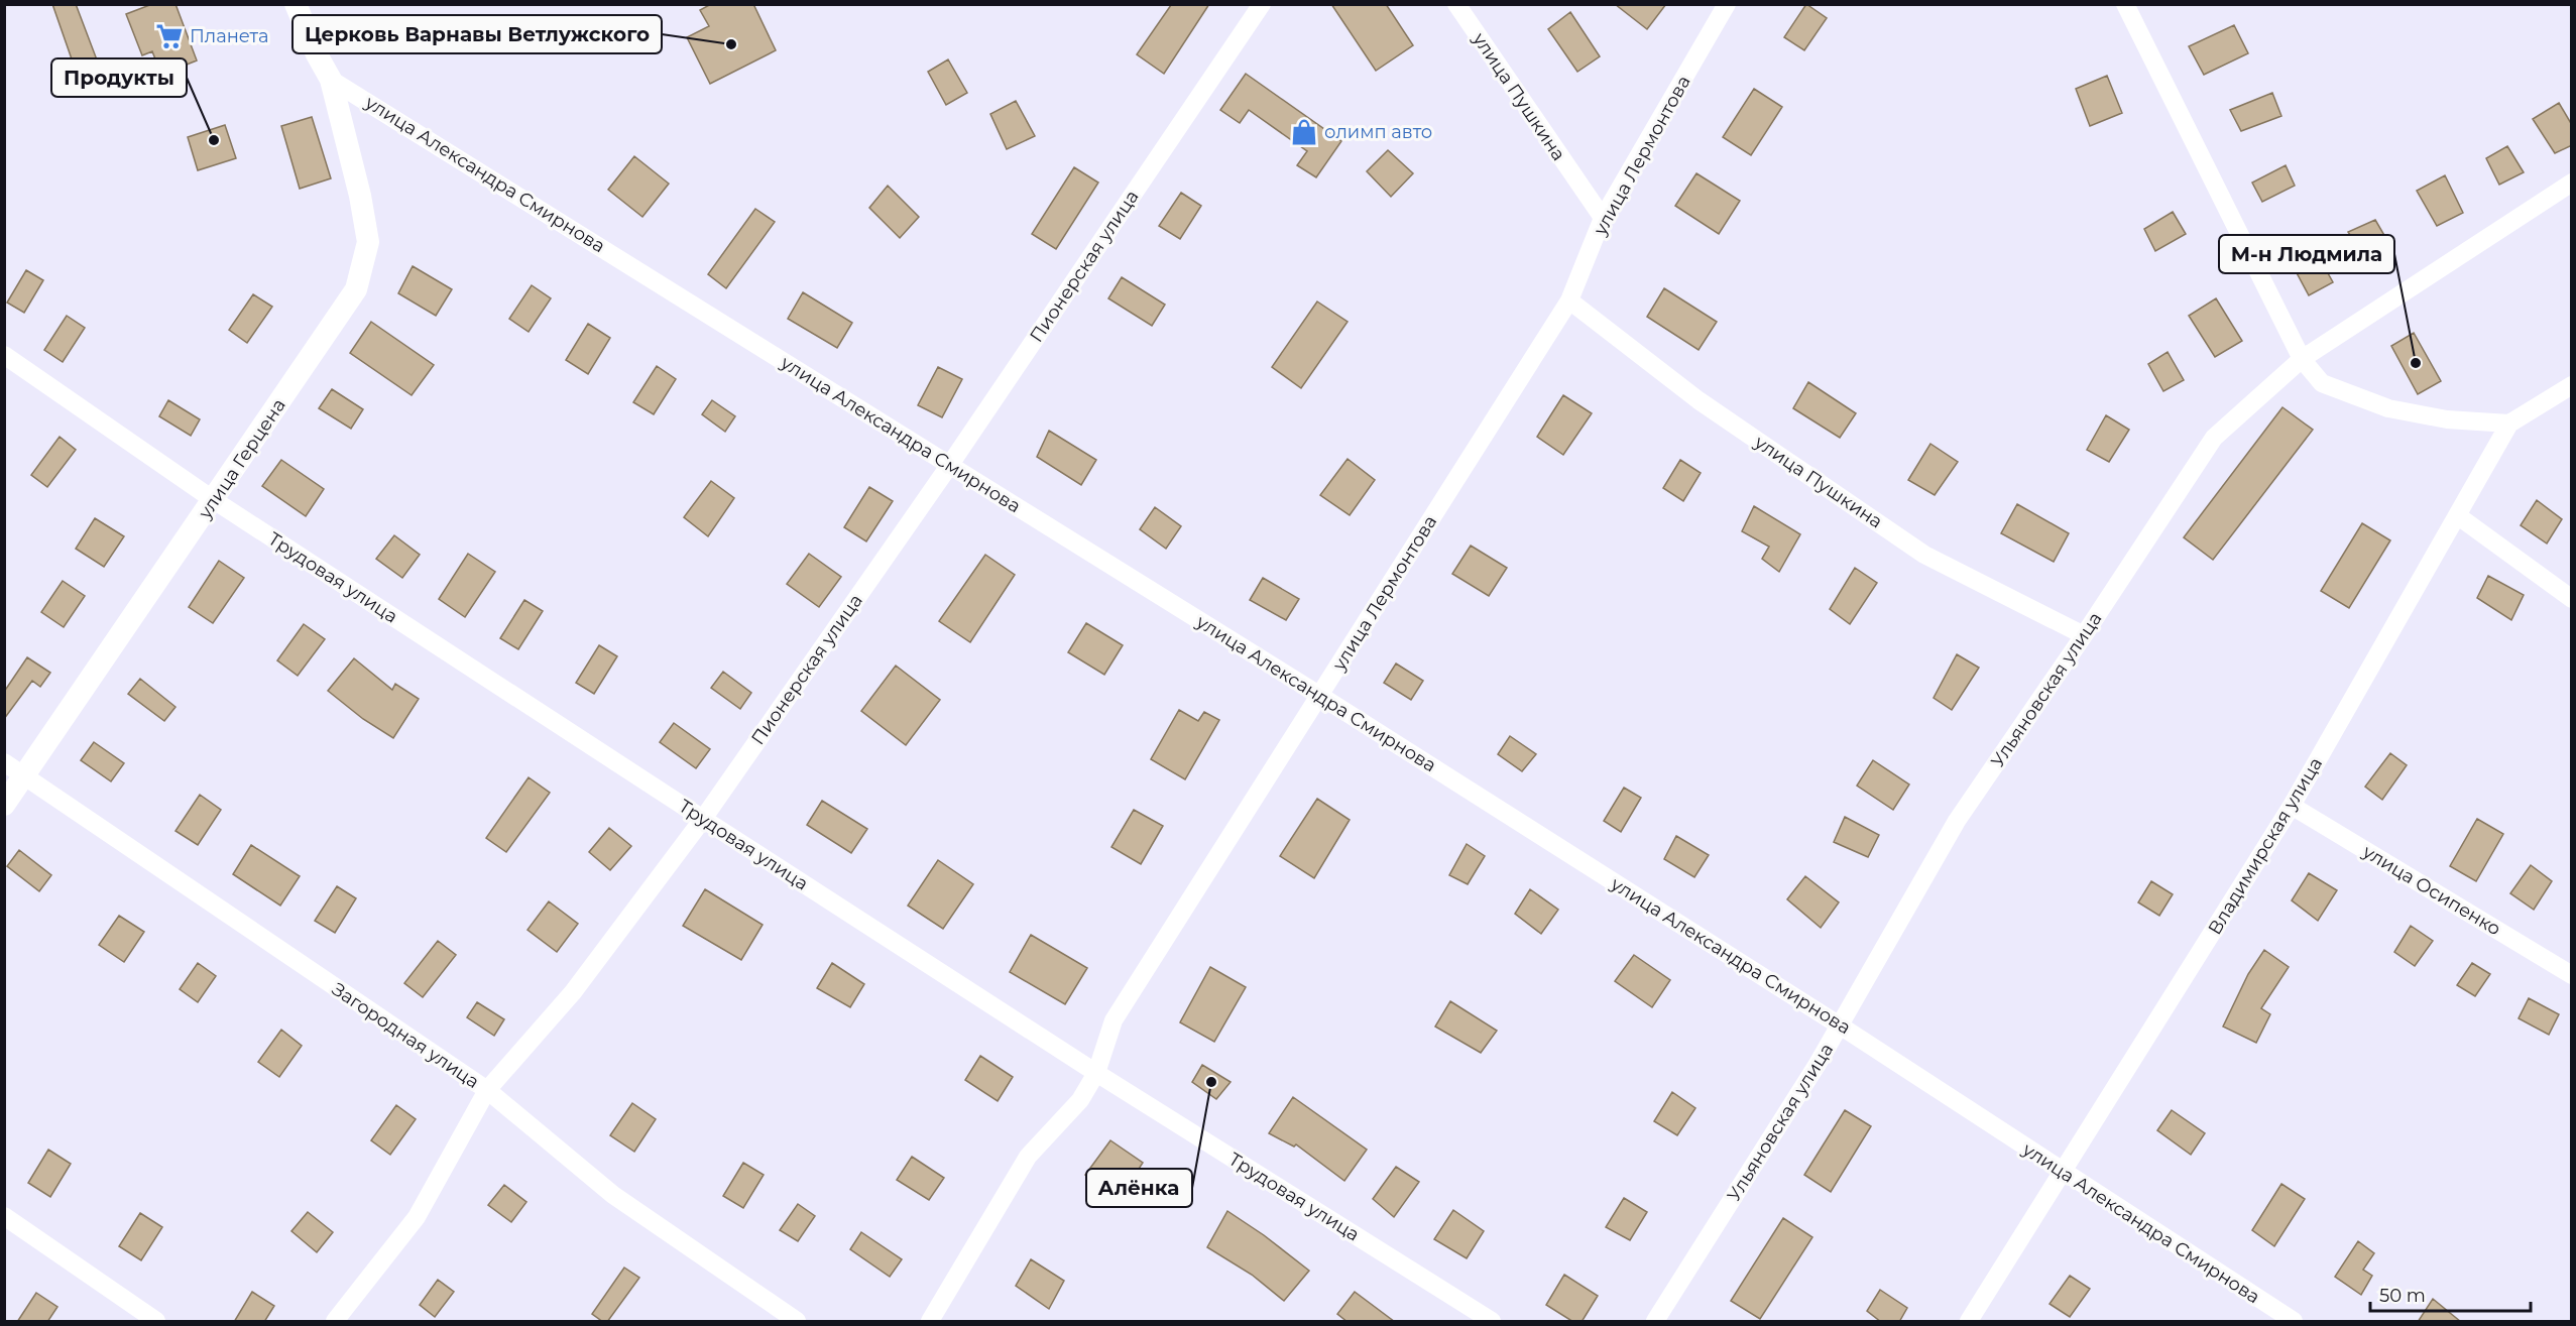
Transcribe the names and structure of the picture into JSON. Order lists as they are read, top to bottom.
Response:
{
  "streets": {
    "street": [
      "улица Пушкина",
      "улица Лермонтова",
      "улица Александра Смирнова",
      "Пионерская улица",
      "улица Герцена",
      "Трудовая улица",
      "Ульяновская улица",
      "Владимирская улица",
      "улица Осипенко",
      "Загородная улица"
    ]
  },
  "crossings": [
    ["улица Пушкина", "улица Лермонтова"],
    ["улица Пушкина", "Ульяновская улица"],
    ["улица Лермонтова", "улица Александра Смирнова"],
    ["улица Лермонтова", "Трудовая улица"],
    ["улица Александра Смирнова", "Пионерская улица"],
    ["улица Александра Смирнова", "улица Герцена"],
    ["улица Александра Смирнова", "Ульяновская улица"],
    ["улица Александра Смирнова", "Владимирская улица"],
    ["Пионерская улица", "Трудовая улица"],
    ["Пионерская улица", "Загородная улица"],
    ["улица Герцена", "Трудовая улица"],
    ["улица Герцена", "Загородная улица"],
    ["Владимирская улица", "улица Осипенко"]
  ],
  "places": {
    "supermarket": ["Планета"],
    "other": [
      "Церковь Варнавы Ветлужского",
      "Продукты",
      "М-н Людмила",
      "Алёнка"
    ],
    "shop": ["олимп авто"]
  },
  "scale_bar": "50 m"
}
